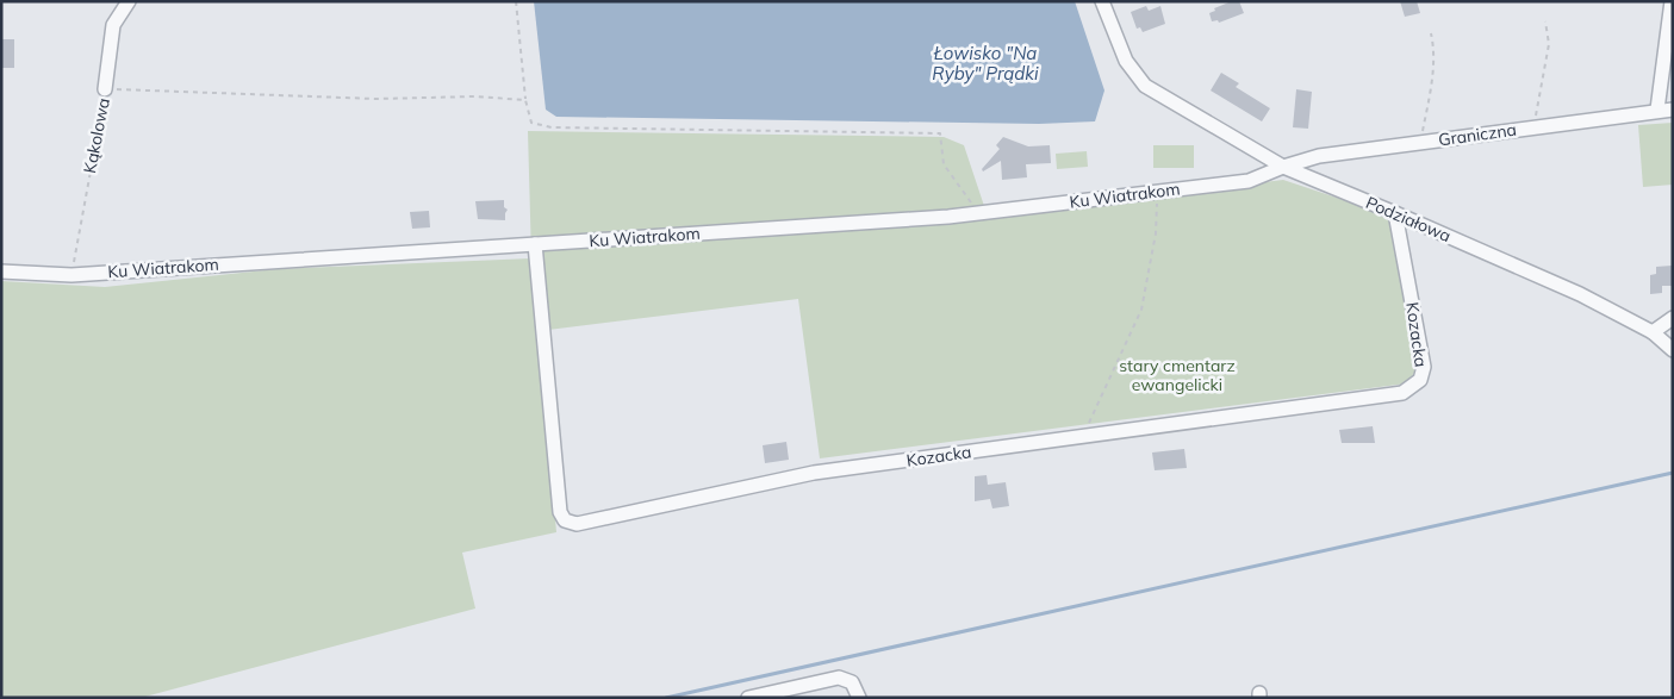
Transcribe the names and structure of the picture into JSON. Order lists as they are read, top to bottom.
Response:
{
  "streets": {
    "street": [
      "Graniczna",
      "Kąkolowa",
      "Ku Wiatrakom",
      "Podziałowa",
      "Kozacka"
    ]
  },
  "crossings": [
    ["Graniczna", "Ku Wiatrakom"],
    ["Graniczna", "Podziałowa"],
    ["Kąkolowa", "Ku Wiatrakom"],
    ["Ku Wiatrakom", "Podziałowa"],
    ["Ku Wiatrakom", "Kozacka"],
    ["Podziałowa", "Kozacka"]
  ],
  "water": ["Łowisko \"Na Ryby\" Prądki"],
  "parks": ["stary cmentarz ewangelicki"]
}
